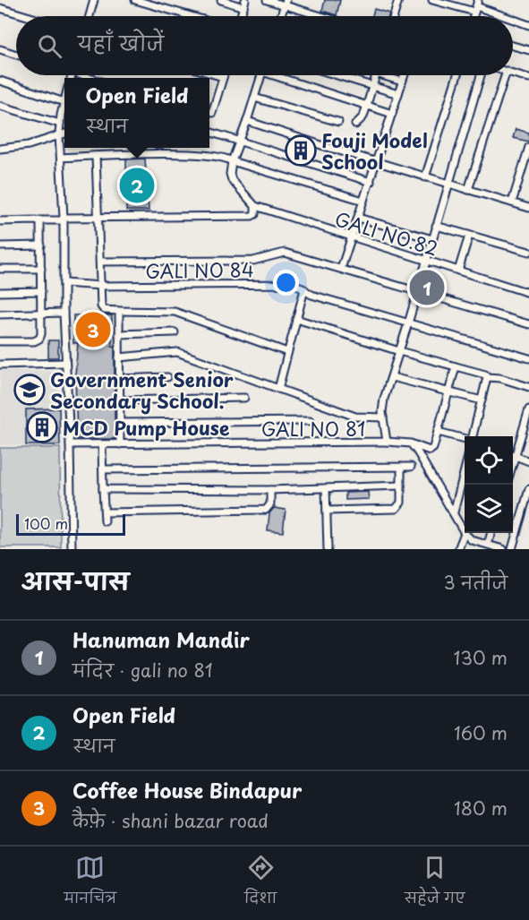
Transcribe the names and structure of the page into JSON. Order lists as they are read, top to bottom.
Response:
{
  "streets": {
    "street": ["GALI NO.82", "GALI NO 84", "GALI NO 81"]
  },
  "crossings": [
    ["GALI NO.82", "GALI NO 81"],
    ["GALI NO 84", "GALI NO 81"]
  ],
  "places": {
    "building": ["Fouji Model School", "MCD Pump House"],
    "school or university": ["Government Senior Secondary School."]
  },
  "scale_bar": "100 m",
  "page": {
    "search": "यहाँ खोजें",
    "popup": ["Open Field", "स्थान"],
    "pins": ["2", "1", "3"],
    "scale": "100 m",
    "heading": ["आस-पास", "3 नतीजे"],
    "list": [
      {
        "mark": "1",
        "name": "Hanuman Mandir",
        "note": "मंदिर · gali no 81",
        "value": "130 m"
      },
      {
        "mark": "2",
        "name": "Open Field",
        "note": "स्थान",
        "value": "160 m"
      },
      {
        "mark": "3",
        "name": "Coffee House Bindapur",
        "note": "कैफ़े · shani bazar road",
        "value": "180 m"
      }
    ],
    "nav": ["मानचित्र", "दिशा", "सहेजे गए"]
  }
}
